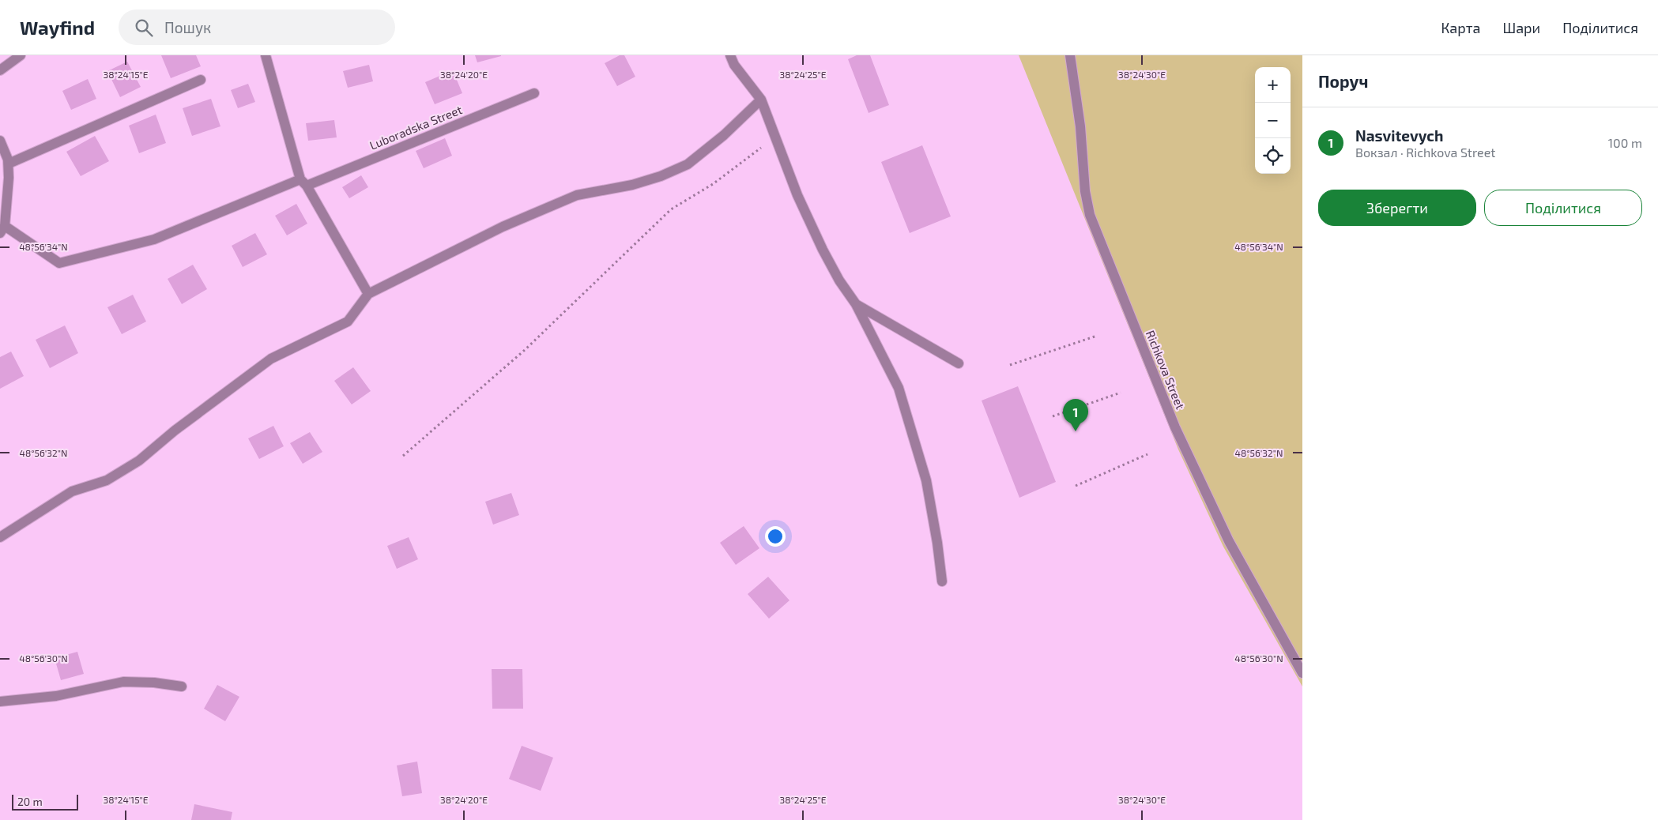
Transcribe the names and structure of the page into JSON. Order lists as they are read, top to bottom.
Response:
{
  "streets": {
    "street": ["Luboradska Street", "Richkova Street"]
  },
  "scale_bar": "20 m",
  "page": {
    "header": "Wayfind",
    "search": "Пошук",
    "nav": ["Карта", "Шари", "Поділитися"],
    "heading": "Поруч",
    "map_buttons": ["+", "−"],
    "list": [
      {
        "mark": "1",
        "name": "Nasvitevych",
        "note": "Вокзал · Richkova Street",
        "value": "100 m"
      }
    ],
    "buttons": ["Зберегти", "Поділитися"],
    "pins": "1",
    "scale": "20 m"
  },
  "coordinates": [
    "38°24'15\"E",
    "38°24'20\"E",
    "38°24'25\"E",
    "38°24'30\"E",
    "48°56'34\"N",
    "48°56'32\"N",
    "48°56'30\"N"
  ]
}
